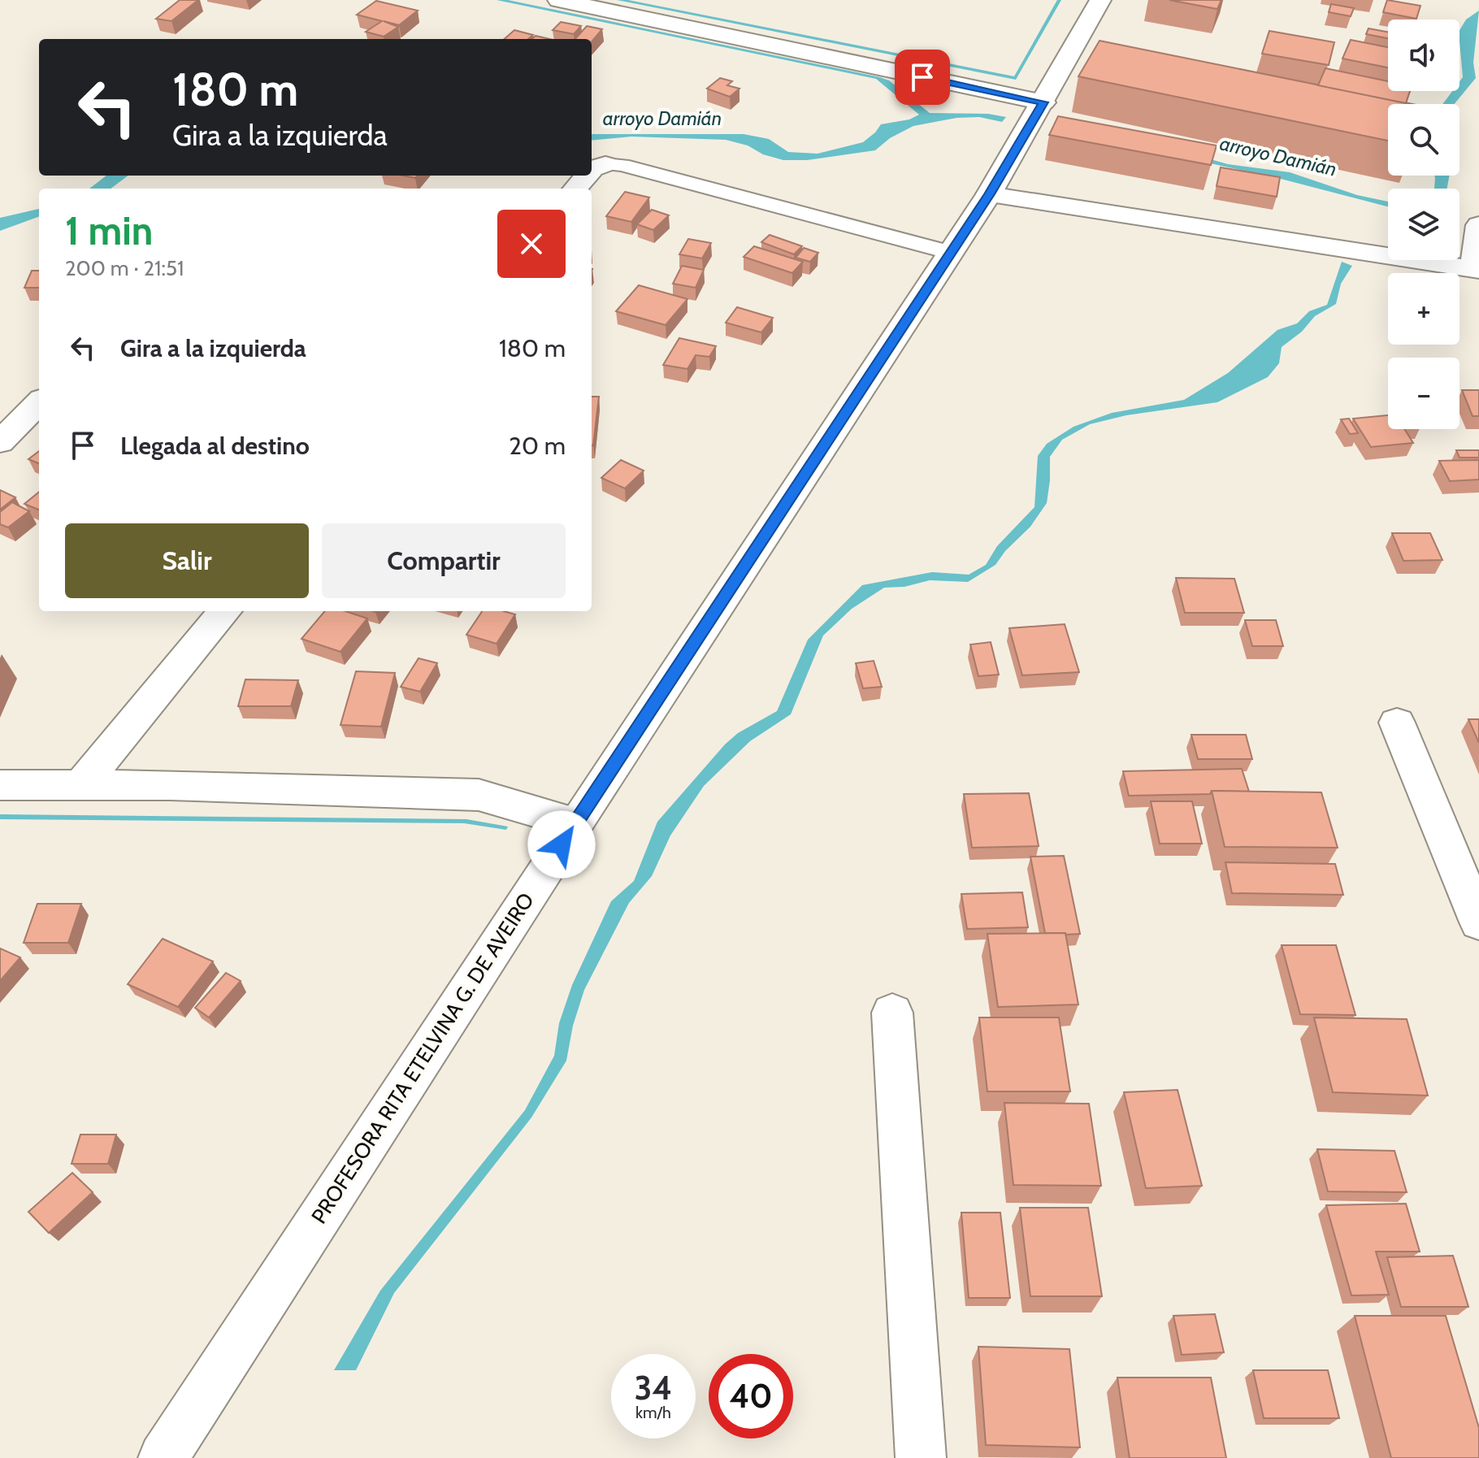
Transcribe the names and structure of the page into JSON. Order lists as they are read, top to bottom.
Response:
{
  "streets": {
    "street": ["PROFESORA RITA ETELVINA G. DE AVEIRO"]
  },
  "water": ["arroyo Damián"],
  "page": {
    "map_buttons": ["+", "−"],
    "turn": ["180 m", "Gira a la izquierda"],
    "heading": ["1 min", "200 m · 21:51"],
    "list": [
      {
        "name": "Gira a la izquierda",
        "value": "180 m"
      },
      {
        "name": "Llegada al destino",
        "value": "20 m"
      }
    ],
    "buttons": ["Salir", "Compartir"],
    "speed": "34 km/h",
    "limit": "40"
  }
}
